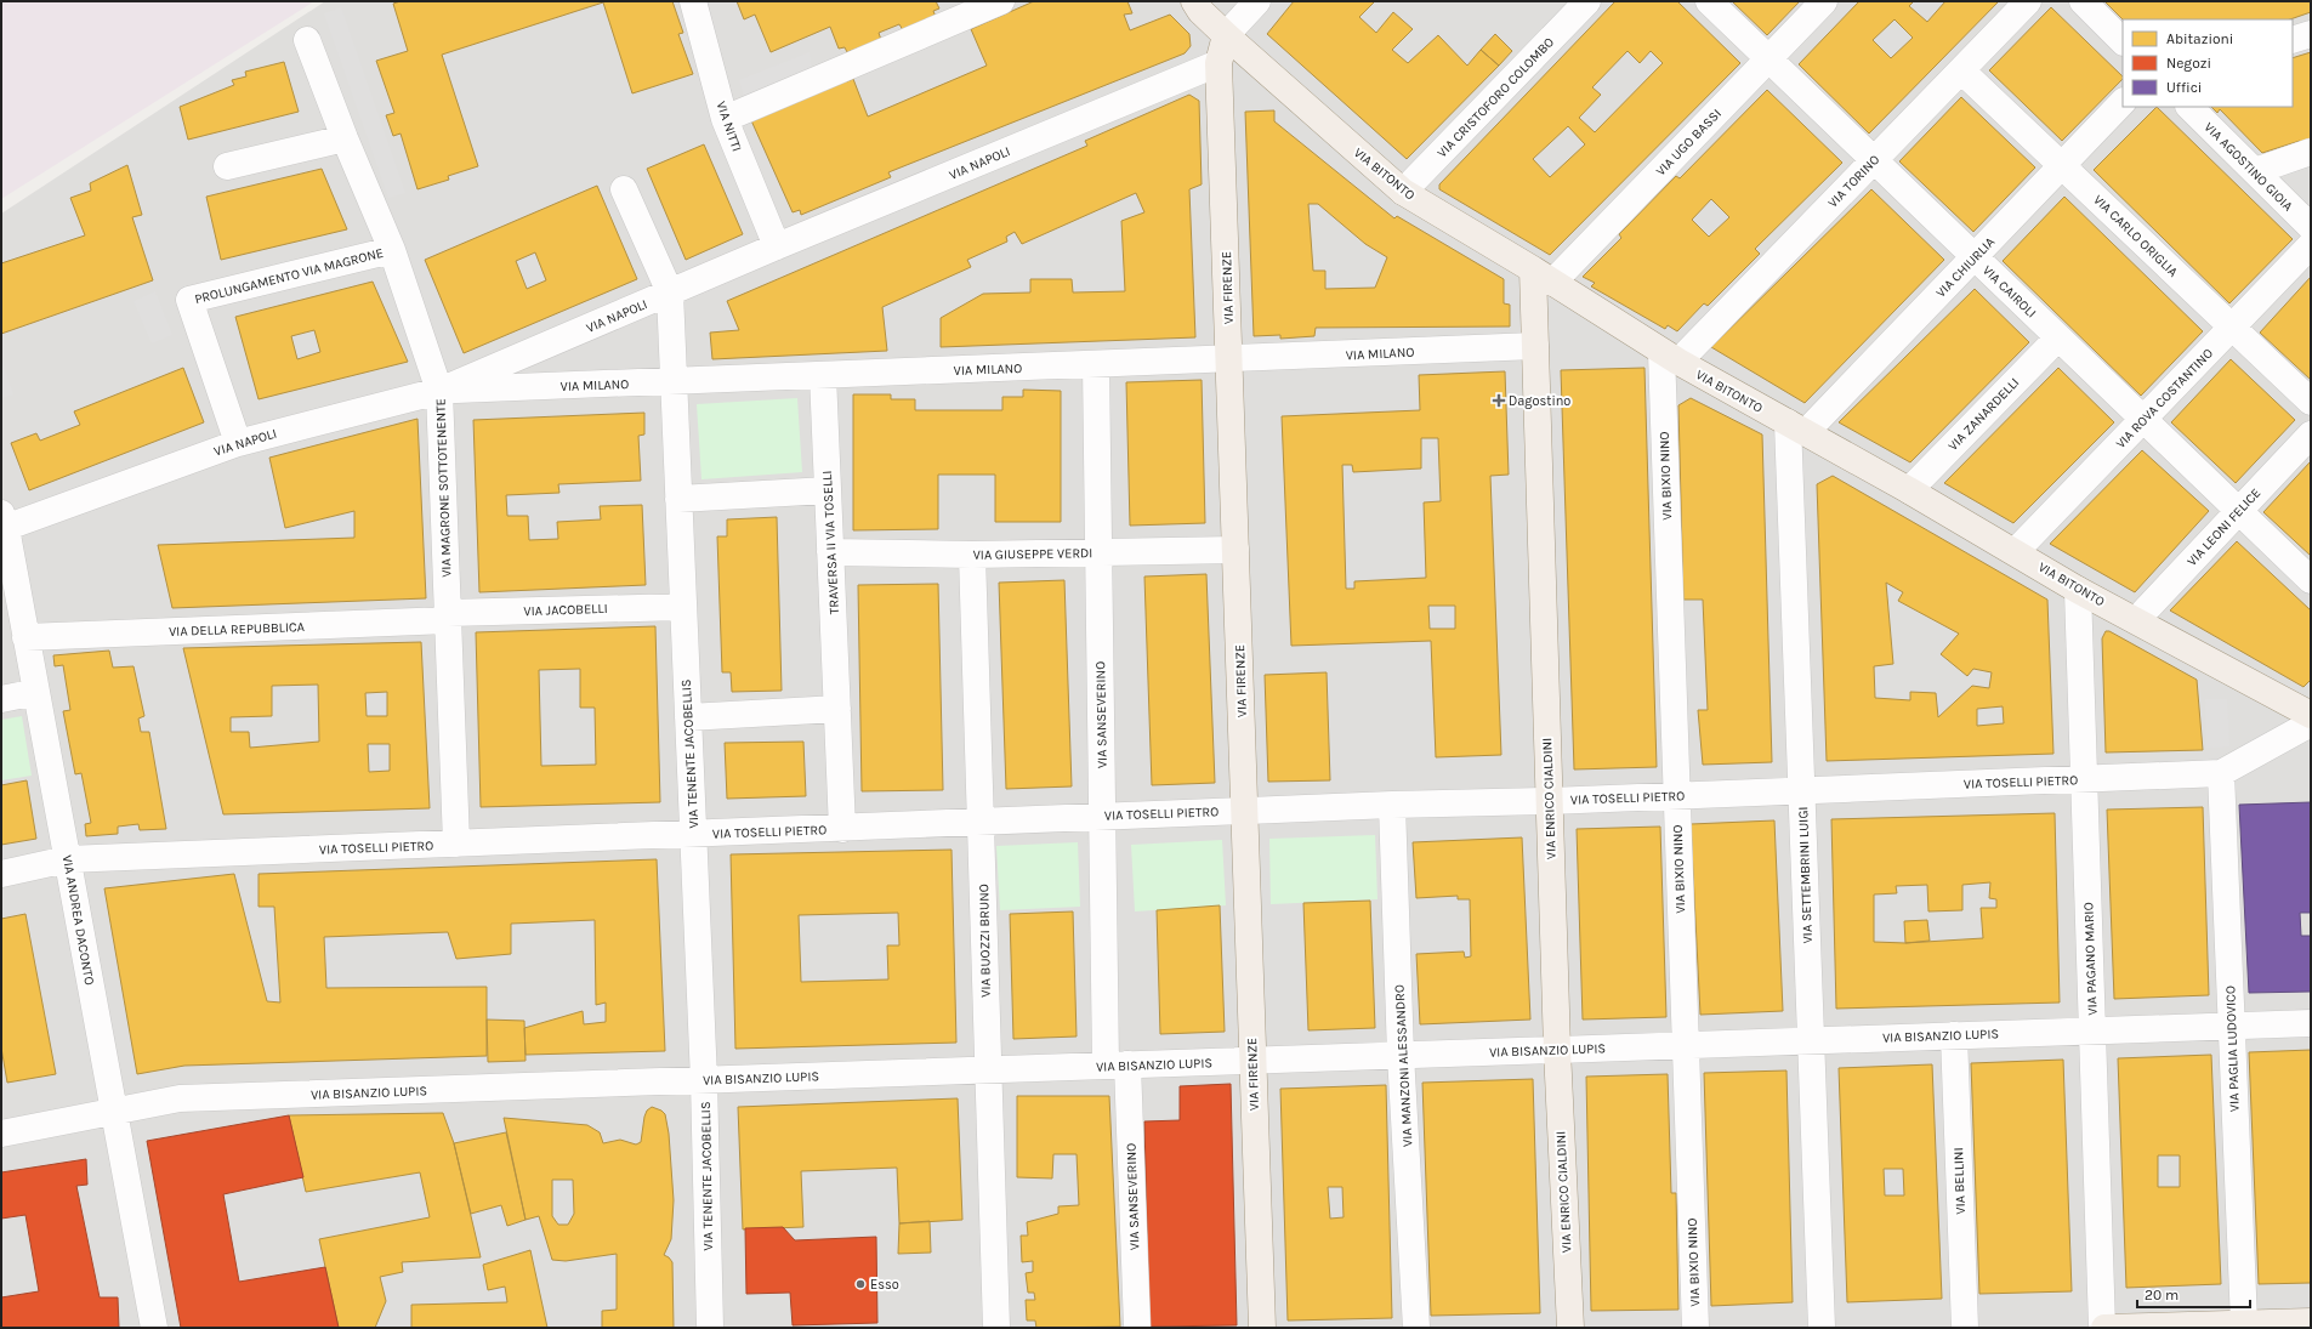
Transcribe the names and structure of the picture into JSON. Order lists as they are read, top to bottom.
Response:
{
  "streets": {
    "main road": ["VIA BITONTO", "VIA FIRENZE", "VIA ENRICO CIALDINI"],
    "street": [
      "VIA CRISTOFORO COLOMBO",
      "VIA NITTI",
      "VIA UGO BASSI",
      "VIA NAPOLI",
      "VIA AGOSTINO GIOIA",
      "VIA TORINO",
      "VIA CARLO ORIGLIA",
      "VIA CHIURLIA",
      "PROLUNGAMENTO VIA MAGRONE",
      "VIA CAIROLI",
      "VIA MILANO",
      "VIA ROVA COSTANTINO",
      "VIA ZANARDELLI",
      "VIA BIXIO NINO",
      "VIA MAGRONE SOTTOTENENTE",
      "VIA LEONI FELICE",
      "TRAVERSA II VIA TOSELLI",
      "VIA GIUSEPPE VERDI",
      "VIA JACOBELLI",
      "VIA DELLA REPUBBLICA",
      "VIA SANSEVERINO",
      "VIA TENENTE JACOBELLIS",
      "VIA TOSELLI PIETRO",
      "VIA SETTEMBRINI LUIGI",
      "VIA ANDREA DACONTO",
      "VIA BUOZZI BRUNO",
      "VIA PAGANO MARIO",
      "VIA BISANZIO LUPIS",
      "VIA PAGLIA LUDOVICO",
      "VIA MANZONI ALESSANDRO",
      "VIA BELLINI"
    ]
  },
  "crossings": [
    ["VIA CRISTOFORO COLOMBO", "VIA BITONTO"],
    ["VIA NITTI", "VIA NAPOLI"],
    ["VIA UGO BASSI", "VIA BITONTO"],
    ["VIA UGO BASSI", "VIA CAIROLI"],
    ["VIA UGO BASSI", "VIA ENRICO CIALDINI"],
    ["VIA NAPOLI", "PROLUNGAMENTO VIA MAGRONE"],
    ["VIA NAPOLI", "VIA FIRENZE"],
    ["VIA NAPOLI", "VIA MILANO"],
    ["VIA NAPOLI", "VIA MAGRONE SOTTOTENENTE"],
    ["VIA NAPOLI", "VIA TENENTE JACOBELLIS"],
    ["VIA NAPOLI", "VIA ANDREA DACONTO"],
    ["VIA BITONTO", "VIA TORINO"],
    ["VIA BITONTO", "VIA CHIURLIA"],
    ["VIA BITONTO", "VIA FIRENZE"],
    ["VIA BITONTO", "VIA ROVA COSTANTINO"],
    ["VIA BITONTO", "VIA ZANARDELLI"],
    ["VIA BITONTO", "VIA BIXIO NINO"],
    ["VIA BITONTO", "VIA LEONI FELICE"],
    ["VIA BITONTO", "VIA ENRICO CIALDINI"],
    ["VIA BITONTO", "VIA SETTEMBRINI LUIGI"],
    ["VIA BITONTO", "VIA PAGANO MARIO"],
    ["VIA TORINO", "VIA CARLO ORIGLIA"],
    ["VIA TORINO", "VIA CAIROLI"],
    ["VIA TORINO", "VIA BIXIO NINO"],
    ["VIA CARLO ORIGLIA", "VIA CHIURLIA"],
    ["VIA CARLO ORIGLIA", "VIA ROVA COSTANTINO"],
    ["VIA CHIURLIA", "VIA CAIROLI"],
    ["VIA CHIURLIA", "VIA SETTEMBRINI LUIGI"],
    ["PROLUNGAMENTO VIA MAGRONE", "VIA MAGRONE SOTTOTENENTE"],
    ["VIA FIRENZE", "VIA MILANO"],
    ["VIA FIRENZE", "VIA GIUSEPPE VERDI"],
    ["VIA FIRENZE", "VIA TOSELLI PIETRO"],
    ["VIA FIRENZE", "VIA BISANZIO LUPIS"],
    ["VIA CAIROLI", "VIA ROVA COSTANTINO"],
    ["VIA CAIROLI", "VIA ZANARDELLI"],
    ["VIA CAIROLI", "VIA LEONI FELICE"],
    ["VIA MILANO", "VIA MAGRONE SOTTOTENENTE"],
    ["VIA MILANO", "TRAVERSA II VIA TOSELLI"],
    ["VIA MILANO", "VIA SANSEVERINO"],
    ["VIA MILANO", "VIA TENENTE JACOBELLIS"],
    ["VIA MILANO", "VIA ENRICO CIALDINI"],
    ["VIA BIXIO NINO", "VIA TOSELLI PIETRO"],
    ["VIA BIXIO NINO", "VIA BISANZIO LUPIS"],
    ["VIA MAGRONE SOTTOTENENTE", "VIA JACOBELLI"],
    ["VIA MAGRONE SOTTOTENENTE", "VIA DELLA REPUBBLICA"],
    ["VIA MAGRONE SOTTOTENENTE", "VIA TOSELLI PIETRO"],
    ["TRAVERSA II VIA TOSELLI", "VIA GIUSEPPE VERDI"],
    ["TRAVERSA II VIA TOSELLI", "VIA TOSELLI PIETRO"],
    ["VIA GIUSEPPE VERDI", "VIA SANSEVERINO"],
    ["VIA GIUSEPPE VERDI", "VIA BUOZZI BRUNO"],
    ["VIA JACOBELLI", "VIA DELLA REPUBBLICA"],
    ["VIA JACOBELLI", "VIA TENENTE JACOBELLIS"],
    ["VIA DELLA REPUBBLICA", "VIA ANDREA DACONTO"],
    ["VIA SANSEVERINO", "VIA TOSELLI PIETRO"],
    ["VIA SANSEVERINO", "VIA BISANZIO LUPIS"],
    ["VIA TENENTE JACOBELLIS", "VIA TOSELLI PIETRO"],
    ["VIA TENENTE JACOBELLIS", "VIA BISANZIO LUPIS"],
    ["VIA TOSELLI PIETRO", "VIA ENRICO CIALDINI"],
    ["VIA TOSELLI PIETRO", "VIA SETTEMBRINI LUIGI"],
    ["VIA TOSELLI PIETRO", "VIA ANDREA DACONTO"],
    ["VIA TOSELLI PIETRO", "VIA BUOZZI BRUNO"],
    ["VIA TOSELLI PIETRO", "VIA PAGANO MARIO"],
    ["VIA TOSELLI PIETRO", "VIA PAGLIA LUDOVICO"],
    ["VIA TOSELLI PIETRO", "VIA MANZONI ALESSANDRO"],
    ["VIA ENRICO CIALDINI", "VIA BISANZIO LUPIS"],
    ["VIA SETTEMBRINI LUIGI", "VIA BISANZIO LUPIS"],
    ["VIA ANDREA DACONTO", "VIA BISANZIO LUPIS"],
    ["VIA BUOZZI BRUNO", "VIA BISANZIO LUPIS"],
    ["VIA PAGANO MARIO", "VIA BISANZIO LUPIS"],
    ["VIA BISANZIO LUPIS", "VIA PAGLIA LUDOVICO"],
    ["VIA BISANZIO LUPIS", "VIA MANZONI ALESSANDRO"],
    ["VIA BISANZIO LUPIS", "VIA BELLINI"]
  ],
  "places": {
    "health": ["Dagostino"],
    "other": ["Esso"]
  },
  "legend": ["Abitazioni", "Negozi", "Uffici"],
  "scale_bar": "20 m"
}
